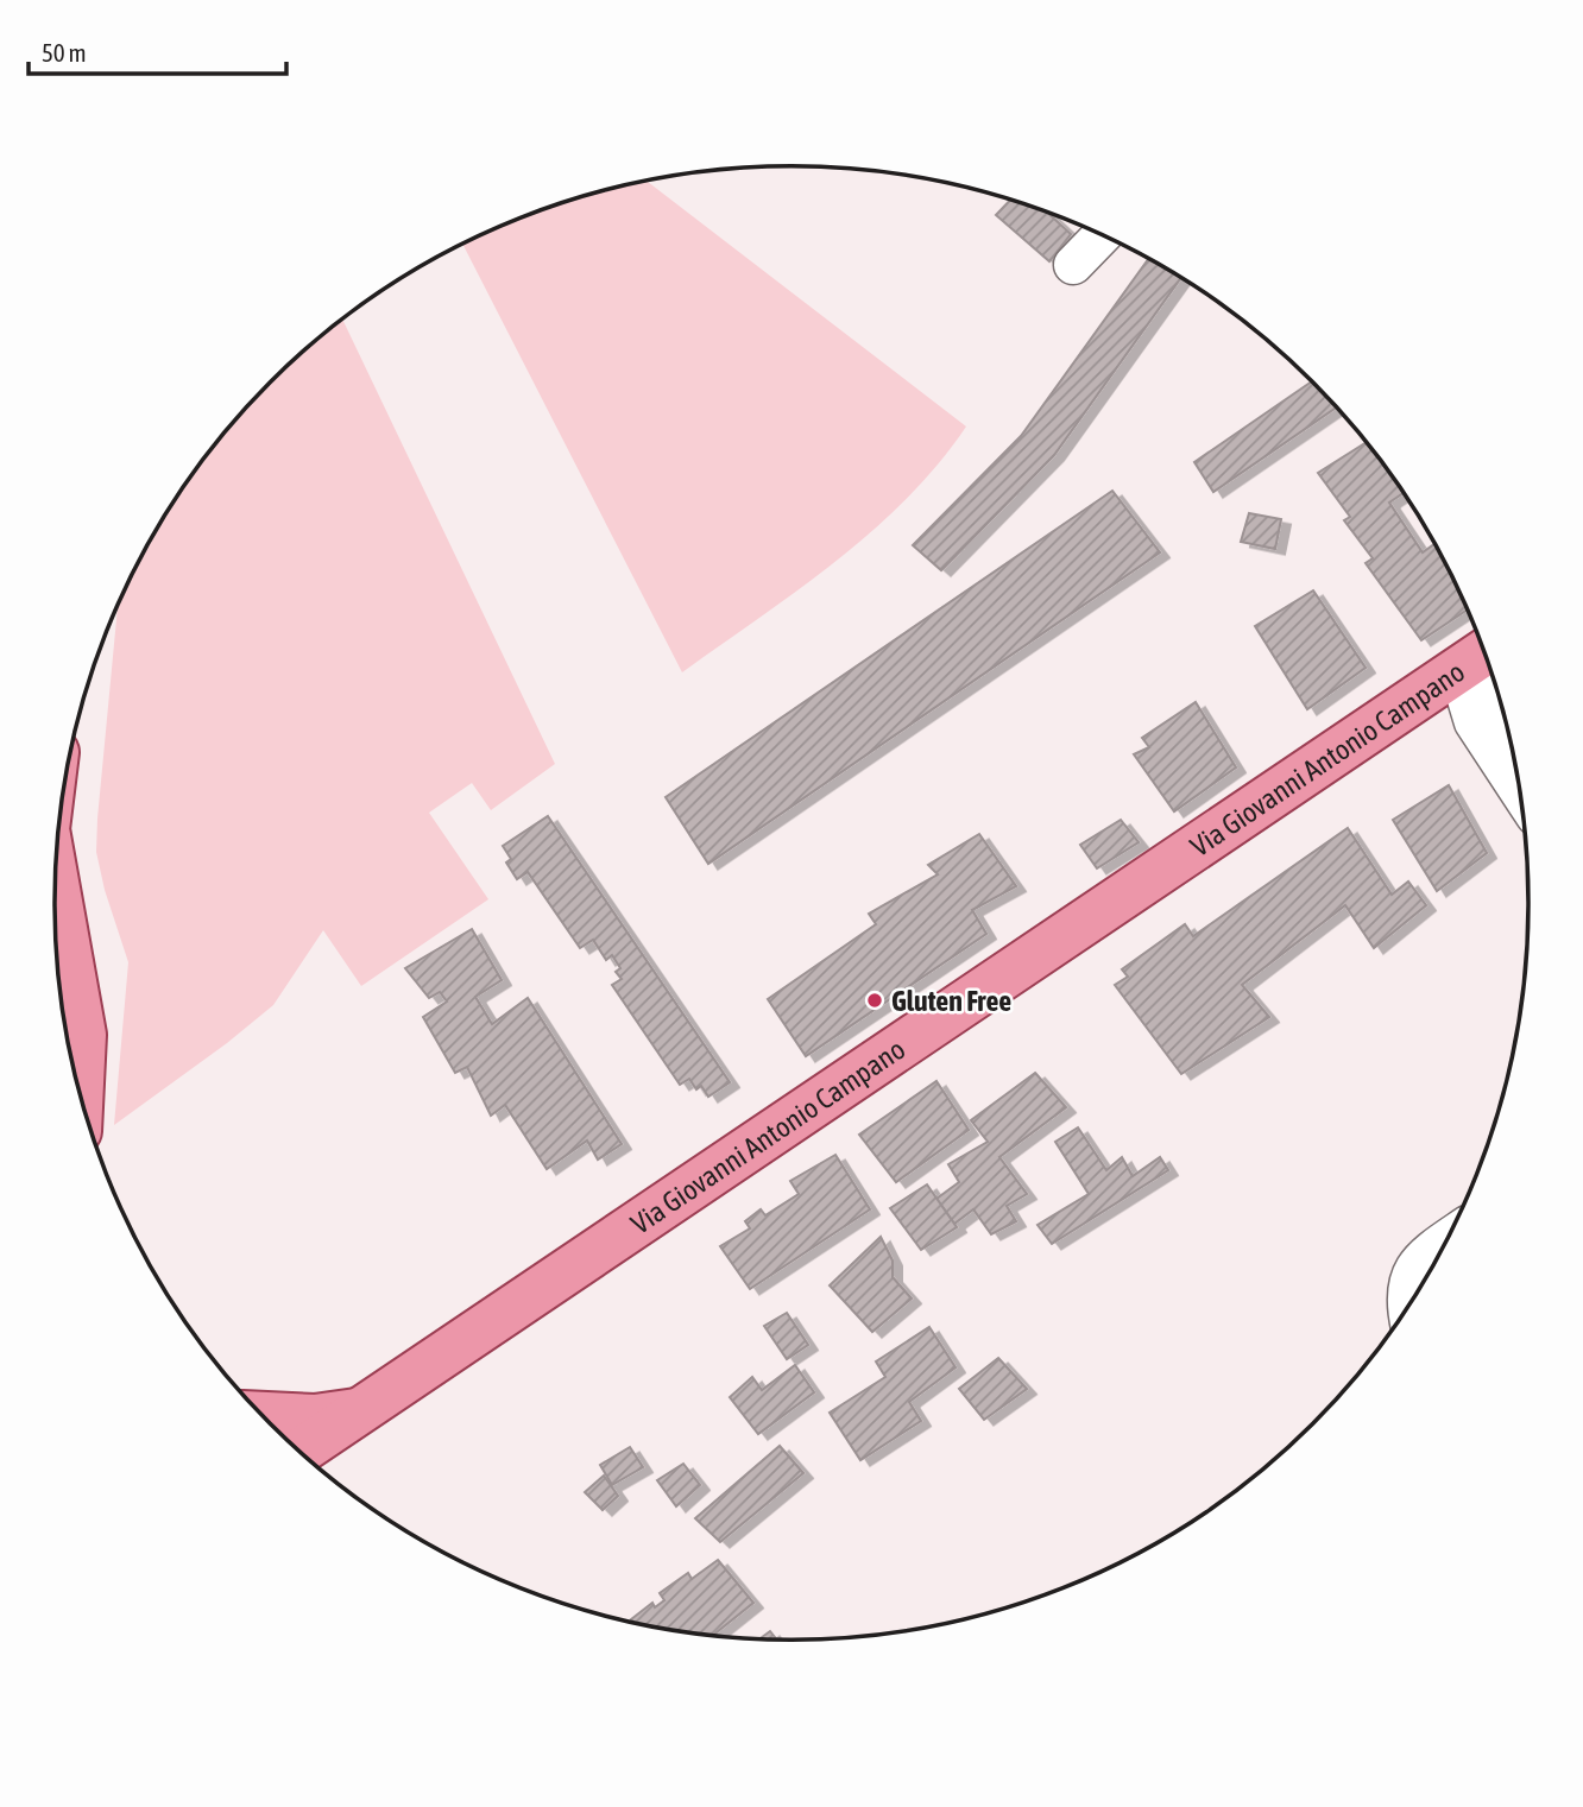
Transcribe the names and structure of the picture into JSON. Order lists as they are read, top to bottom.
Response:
{
  "streets": {
    "main road": ["Via Giovanni Antonio Campano"]
  },
  "places": ["Gluten Free"],
  "scale_bar": "50 m"
}
